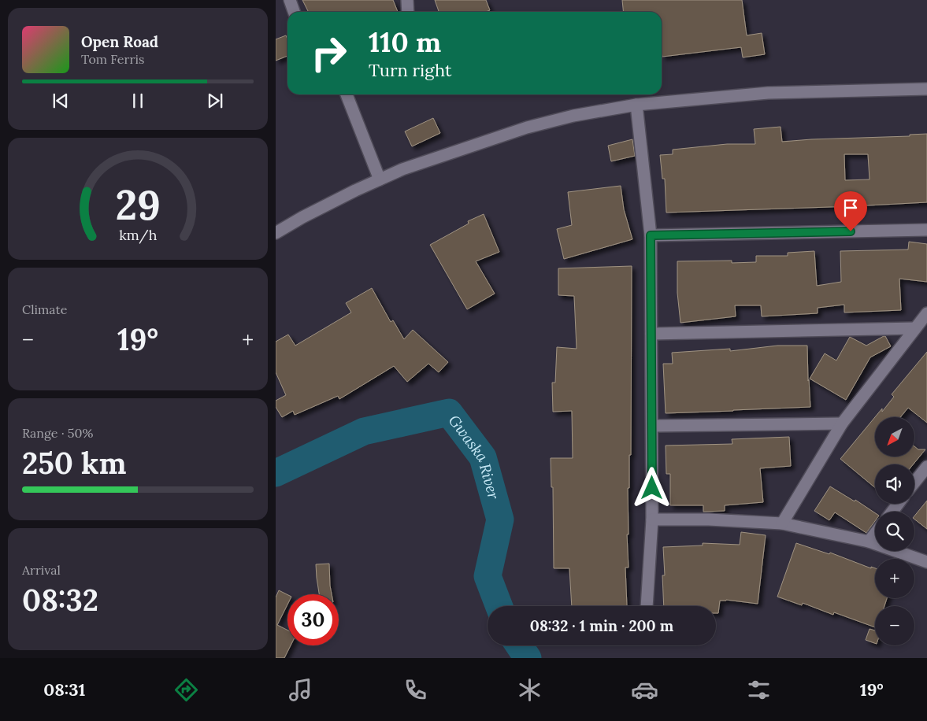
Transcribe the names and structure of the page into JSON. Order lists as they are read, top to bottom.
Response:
{
  "water": ["Gwaska River"],
  "north": "bottom left",
  "page": {
    "turn": ["110 m", "Turn right"],
    "song": ["Open Road", "Tom Ferris"],
    "tile": [
      "Climate",
      ["Range · 50%", "250 km"],
      ["Arrival", "08:32"]
    ],
    "heat": ["−", "19°", "+"],
    "map_buttons": ["+", "−"],
    "limit": "30",
    "trip": "08:32 · 1 min · 200 m",
    "tabs": ["08:31", "19°"],
    "gauge": ["29", "km/h"]
  }
}
